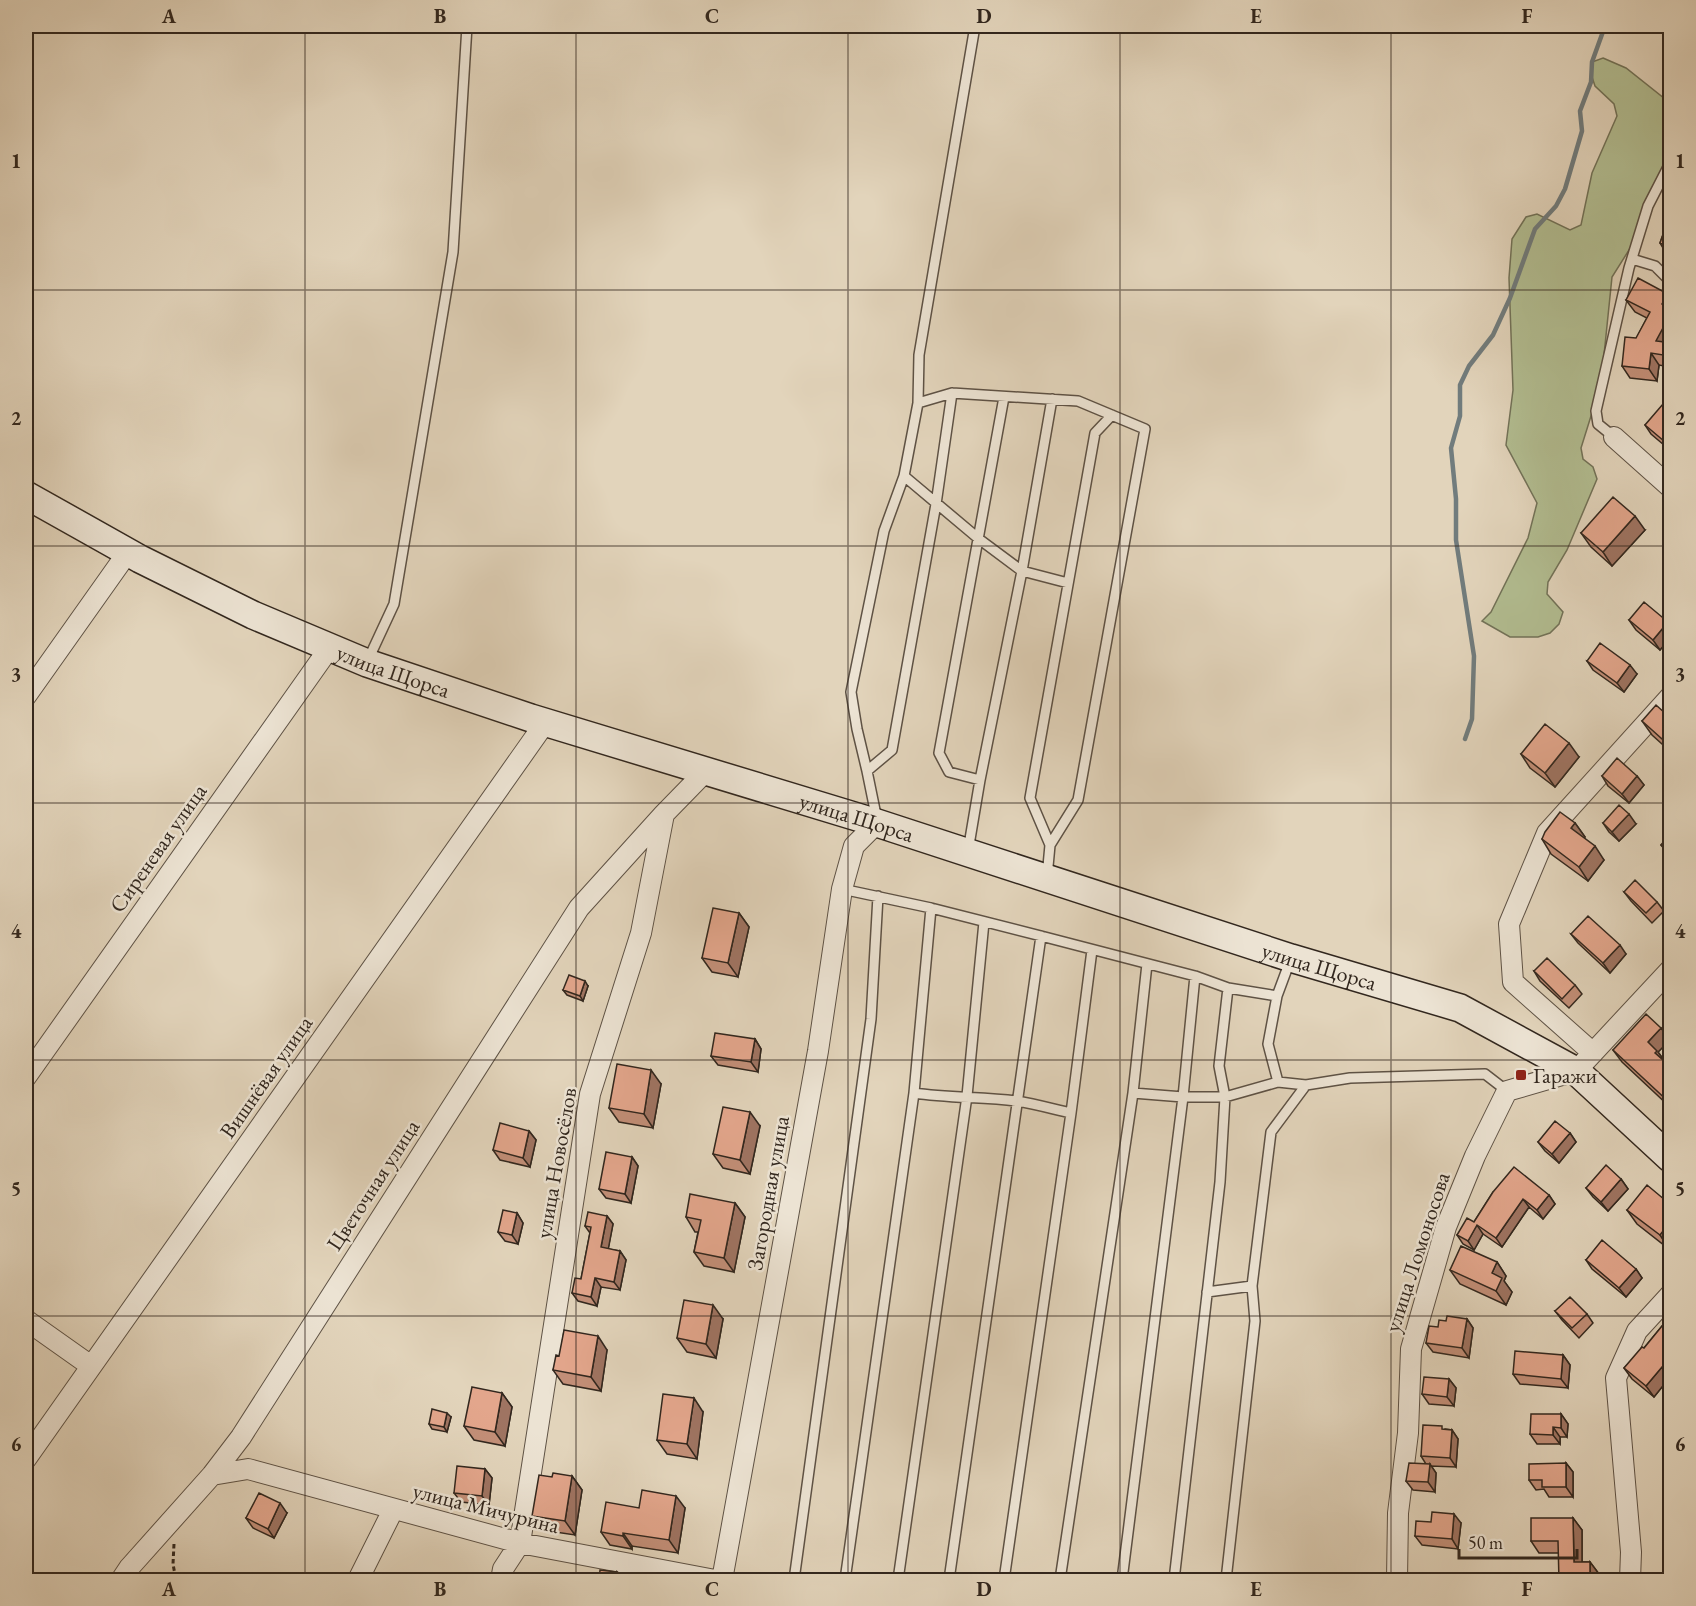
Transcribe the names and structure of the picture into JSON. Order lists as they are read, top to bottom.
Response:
{
  "streets": {
    "street": [
      "улица Щорса",
      "Сиреневая улица",
      "Вишнёвая улица",
      "улица Новосёлов",
      "Цветочная улица",
      "Загородная улица",
      "улица Ломоносова",
      "улица Мичурина"
    ]
  },
  "crossings": [
    ["улица Щорса", "Сиреневая улица"],
    ["улица Щорса", "Вишнёвая улица"],
    ["улица Щорса", "Загородная улица"],
    ["улица Новосёлов", "Цветочная улица"],
    ["улица Новосёлов", "улица Мичурина"],
    ["Цветочная улица", "улица Мичурина"]
  ],
  "places": {
    "transit": ["Гаражи"]
  },
  "scale_bar": "50 m",
  "grid": {
    "columns": [
      "A",
      "B",
      "C",
      "D",
      "E",
      "F"
    ],
    "rows": [
      "1",
      "2",
      "3",
      "4",
      "5",
      "6"
    ]
  }
}
